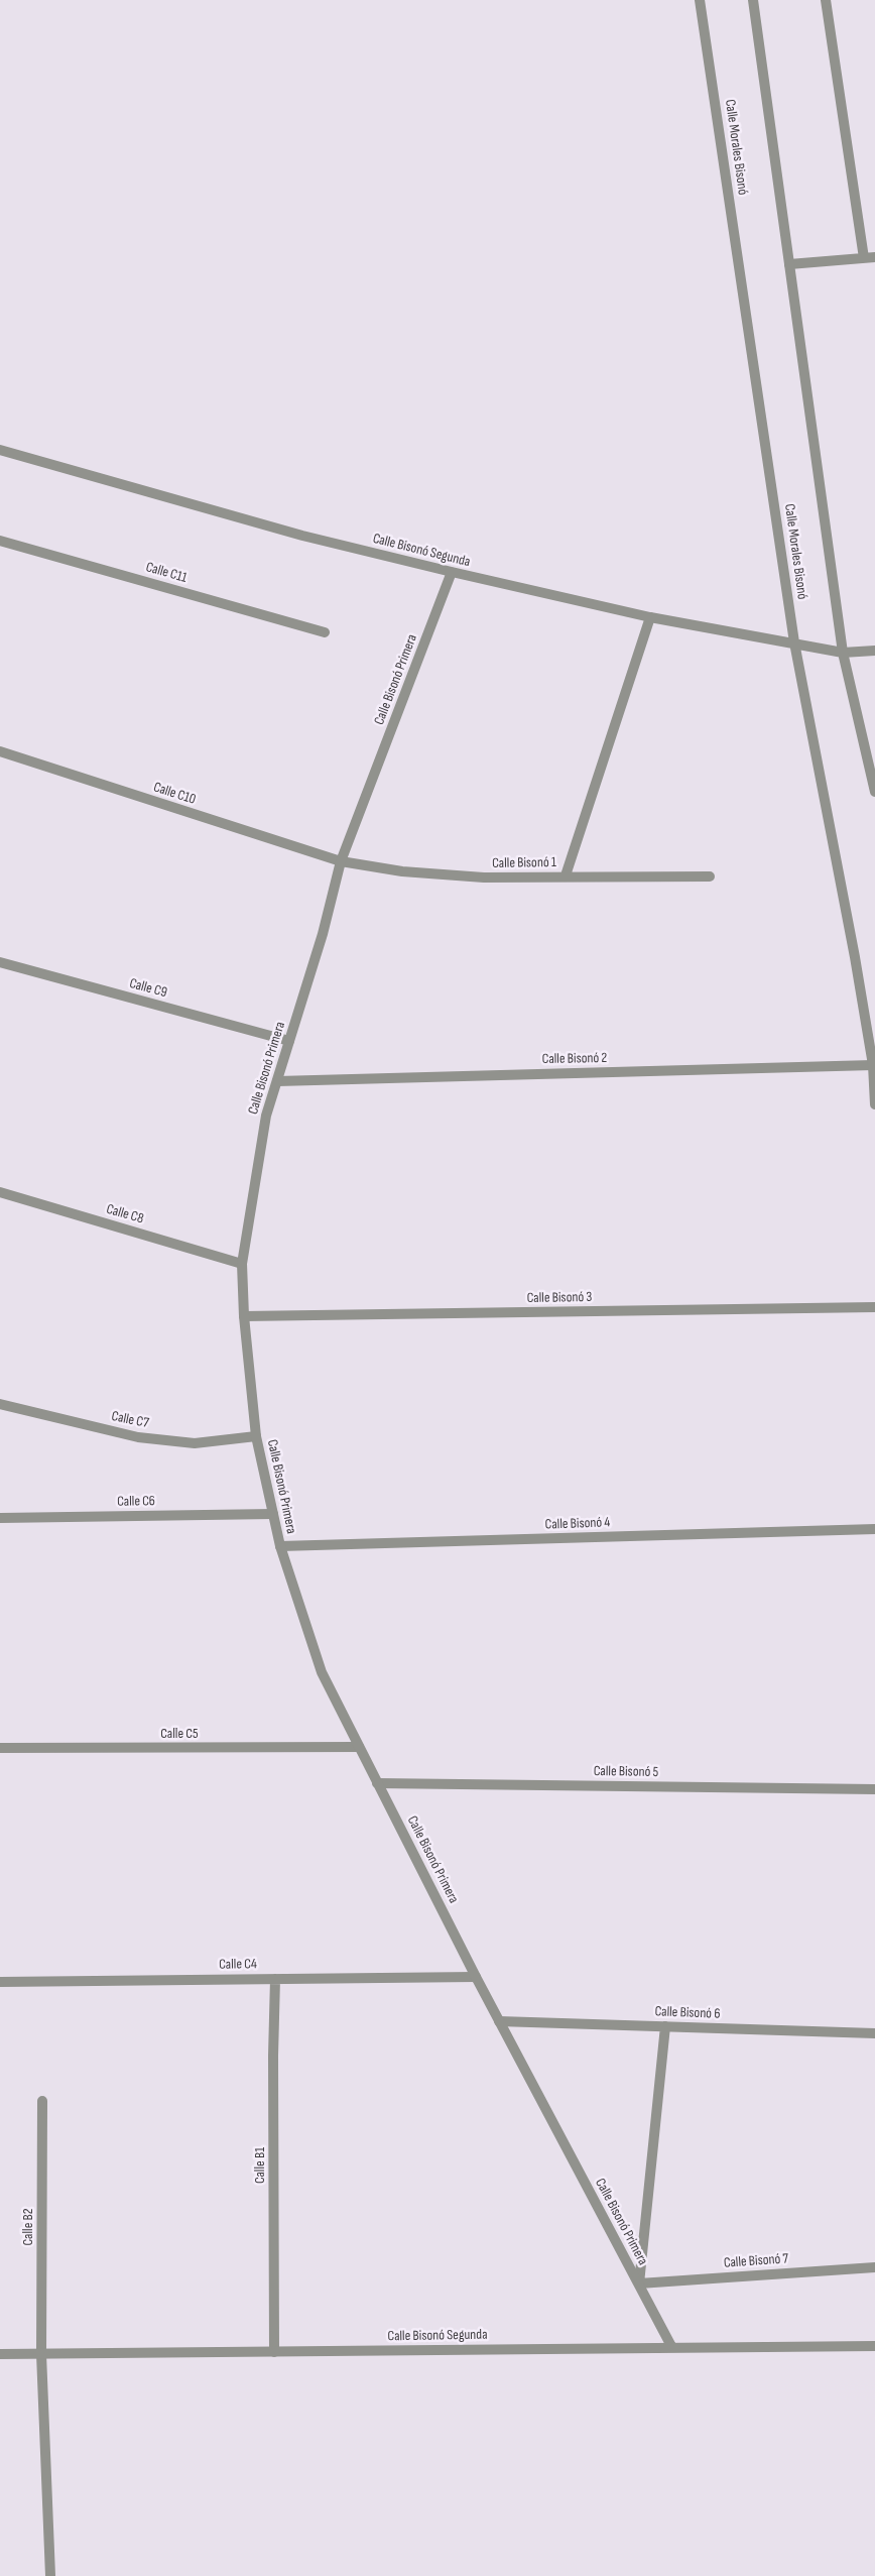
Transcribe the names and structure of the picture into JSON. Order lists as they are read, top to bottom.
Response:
{
  "streets": {
    "street": [
      "Calle Morales Bisonó",
      "Calle Bisonó Segunda",
      "Calle C11",
      "Calle Bisonó Primera",
      "Calle C10",
      "Calle Bisonó 1",
      "Calle C9",
      "Calle Bisonó 2",
      "Calle C8",
      "Calle Bisonó 3",
      "Calle C7",
      "Calle C6",
      "Calle Bisonó 4",
      "Calle C5",
      "Calle Bisonó 5",
      "Calle C4",
      "Calle Bisonó 6",
      "Calle B1",
      "Calle B2",
      "Calle Bisonó 7"
    ]
  },
  "crossings": [
    ["Calle Morales Bisonó", "Calle Bisonó Segunda"],
    ["Calle Morales Bisonó", "Calle Bisonó 2"],
    ["Calle Bisonó Segunda", "Calle Bisonó Primera"],
    ["Calle Bisonó Segunda", "Calle B1"],
    ["Calle Bisonó Segunda", "Calle B2"],
    ["Calle Bisonó Primera", "Calle C10"],
    ["Calle Bisonó Primera", "Calle Bisonó 1"],
    ["Calle Bisonó Primera", "Calle C9"],
    ["Calle Bisonó Primera", "Calle Bisonó 2"],
    ["Calle Bisonó Primera", "Calle C8"],
    ["Calle Bisonó Primera", "Calle Bisonó 3"],
    ["Calle Bisonó Primera", "Calle C7"],
    ["Calle Bisonó Primera", "Calle C6"],
    ["Calle Bisonó Primera", "Calle Bisonó 4"],
    ["Calle Bisonó Primera", "Calle C5"],
    ["Calle Bisonó Primera", "Calle Bisonó 5"],
    ["Calle Bisonó Primera", "Calle C4"],
    ["Calle Bisonó Primera", "Calle Bisonó 6"],
    ["Calle Bisonó Primera", "Calle Bisonó 7"],
    ["Calle C10", "Calle Bisonó 1"],
    ["Calle C4", "Calle B1"]
  ]
}
